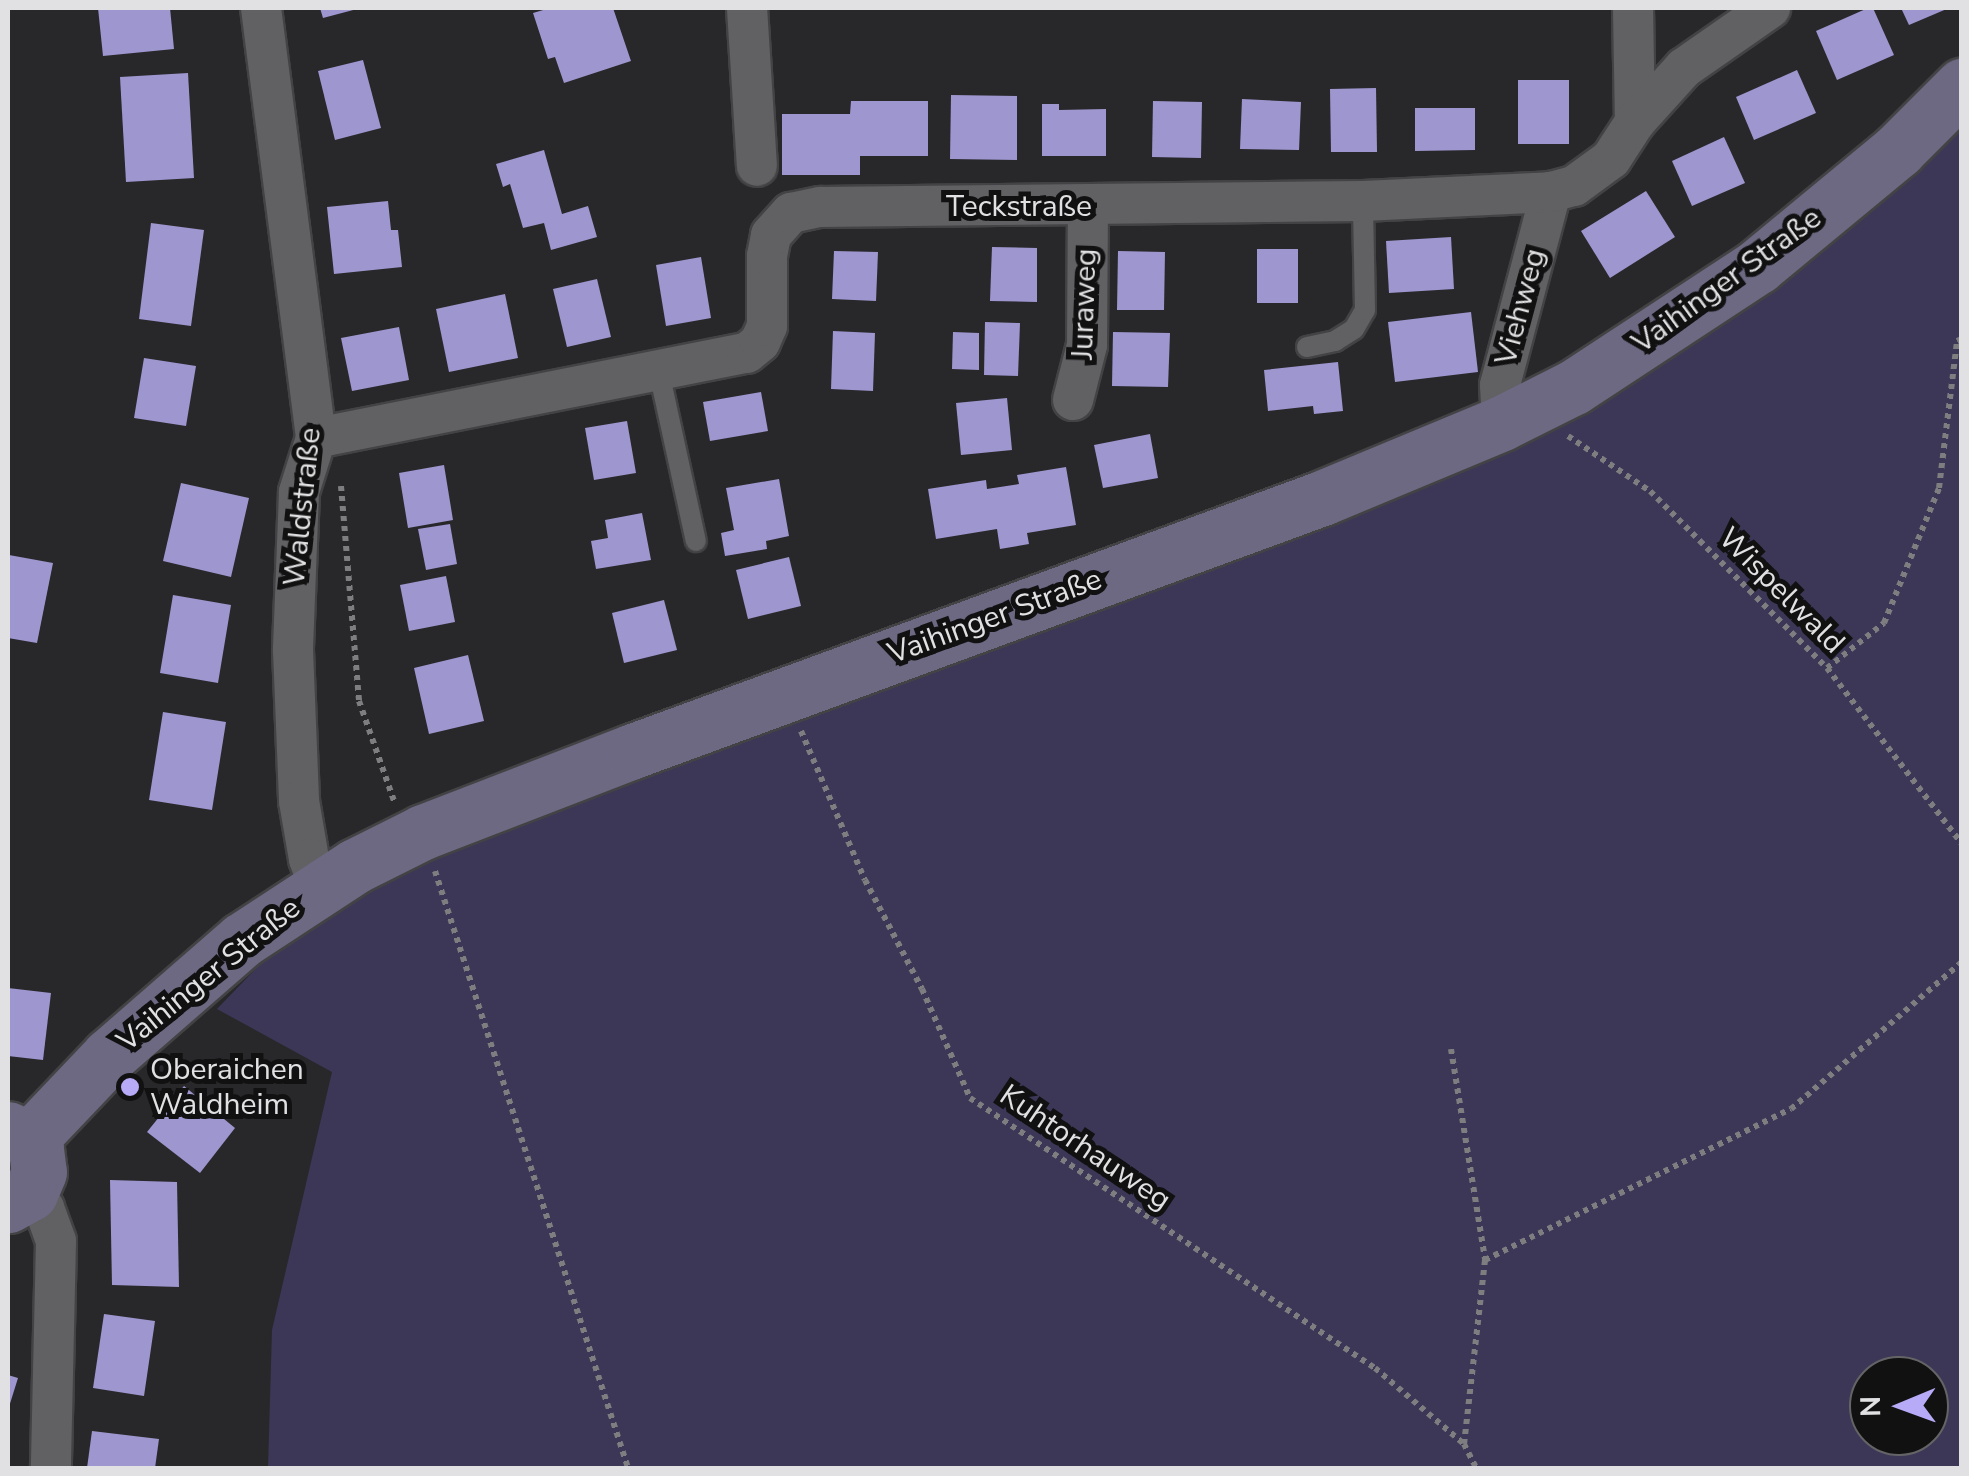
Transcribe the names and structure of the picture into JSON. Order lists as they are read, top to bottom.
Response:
{
  "streets": {
    "main road": ["Vaihinger Straße"],
    "street": [
      "Teckstraße",
      "Juraweg",
      "Viehweg",
      "Waldstraße"
    ],
    "path": ["Wispelwald", "Kuhtorhauweg"]
  },
  "crossings": [
    ["Teckstraße", "Juraweg"],
    ["Teckstraße", "Viehweg"],
    ["Teckstraße", "Waldstraße"],
    ["Vaihinger Straße", "Viehweg"],
    ["Vaihinger Straße", "Waldstraße"],
    ["Vaihinger Straße", "Wispelwald"],
    ["Vaihinger Straße", "Kuhtorhauweg"],
    ["Viehweg", "Wispelwald"]
  ],
  "places": ["Oberaichen Waldheim"],
  "north": "left"
}
